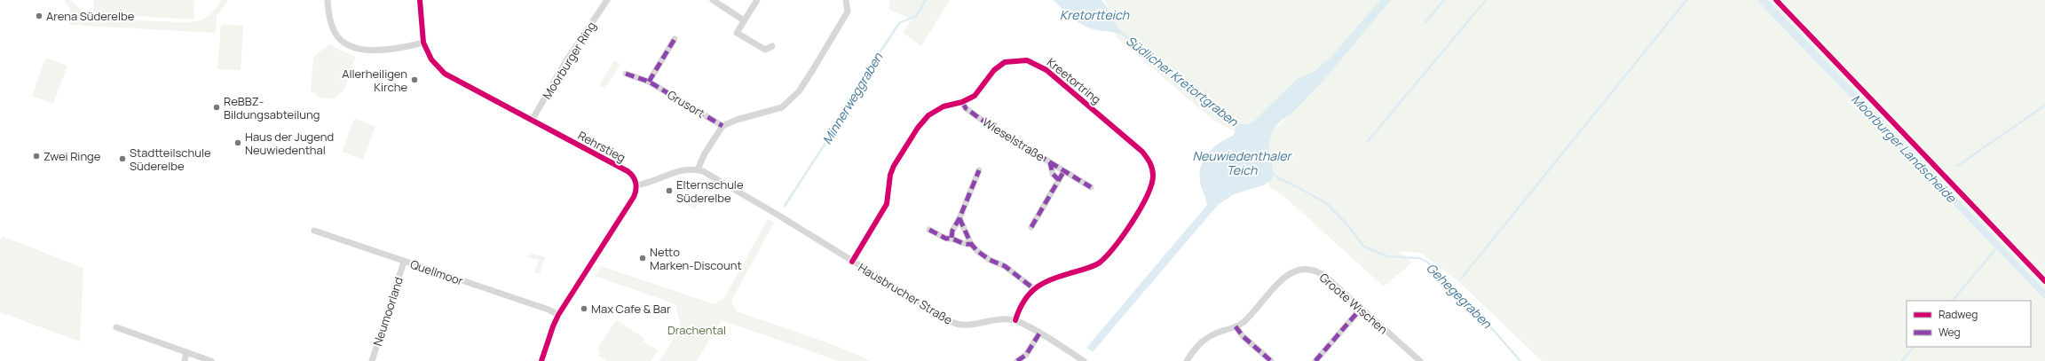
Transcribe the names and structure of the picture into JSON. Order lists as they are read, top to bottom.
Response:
{
  "streets": {
    "street": [
      "Moorburger Ring",
      "Kreetortring",
      "Grusort",
      "Wieselstraße",
      "Rehrstieg",
      "Quellmoor",
      "Hausbrucher Straße",
      "Groote Wischen",
      "Neumoorland"
    ]
  },
  "crossings": [
    ["Moorburger Ring", "Rehrstieg"],
    ["Kreetortring", "Wieselstraße"],
    ["Kreetortring", "Hausbrucher Straße"],
    ["Rehrstieg", "Hausbrucher Straße"],
    ["Quellmoor", "Neumoorland"]
  ],
  "water": [
    "Kretortteich",
    "Südlicher Kretortgraben",
    "Minnerweggraben",
    "Moorburger Landscheide",
    "Neuwiedenthaler Teich",
    "Gehegegraben"
  ],
  "parks": ["Drachental"],
  "places": [
    "Arena Süderelbe",
    "Allerheiligen Kirche",
    "ReBBZ- Bildungsabteilung",
    "Haus der Jugend Neuwiedenthal",
    "Zwei Ringe",
    "Stadtteilschule Süderelbe",
    "Elternschule Süderelbe",
    "Netto Marken-Discount",
    "Max Cafe & Bar"
  ],
  "legend": ["Radweg", "Weg"]
}
